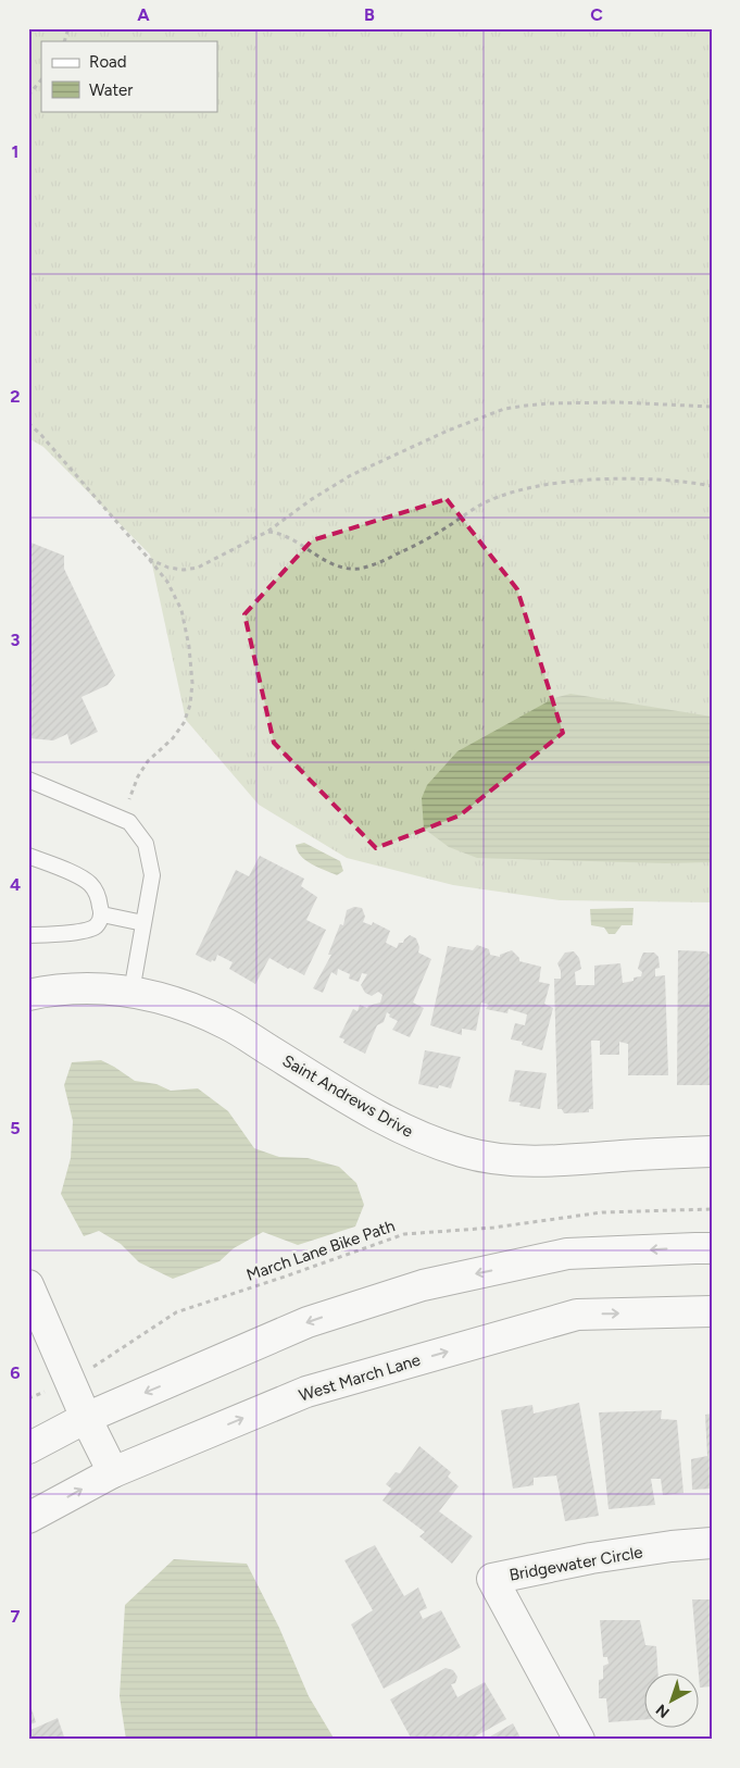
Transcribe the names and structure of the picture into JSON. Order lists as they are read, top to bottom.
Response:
{
  "streets": {
    "main road": ["Saint Andrews Drive", "West March Lane", "Bridgewater Circle"],
    "path": ["March Lane Bike Path"]
  },
  "legend": ["Road", "Water"],
  "north": "bottom left",
  "grid": {
    "columns": ["A", "B", "C"],
    "rows": [
      "1",
      "2",
      "3",
      "4",
      "5",
      "6",
      "7"
    ]
  }
}
